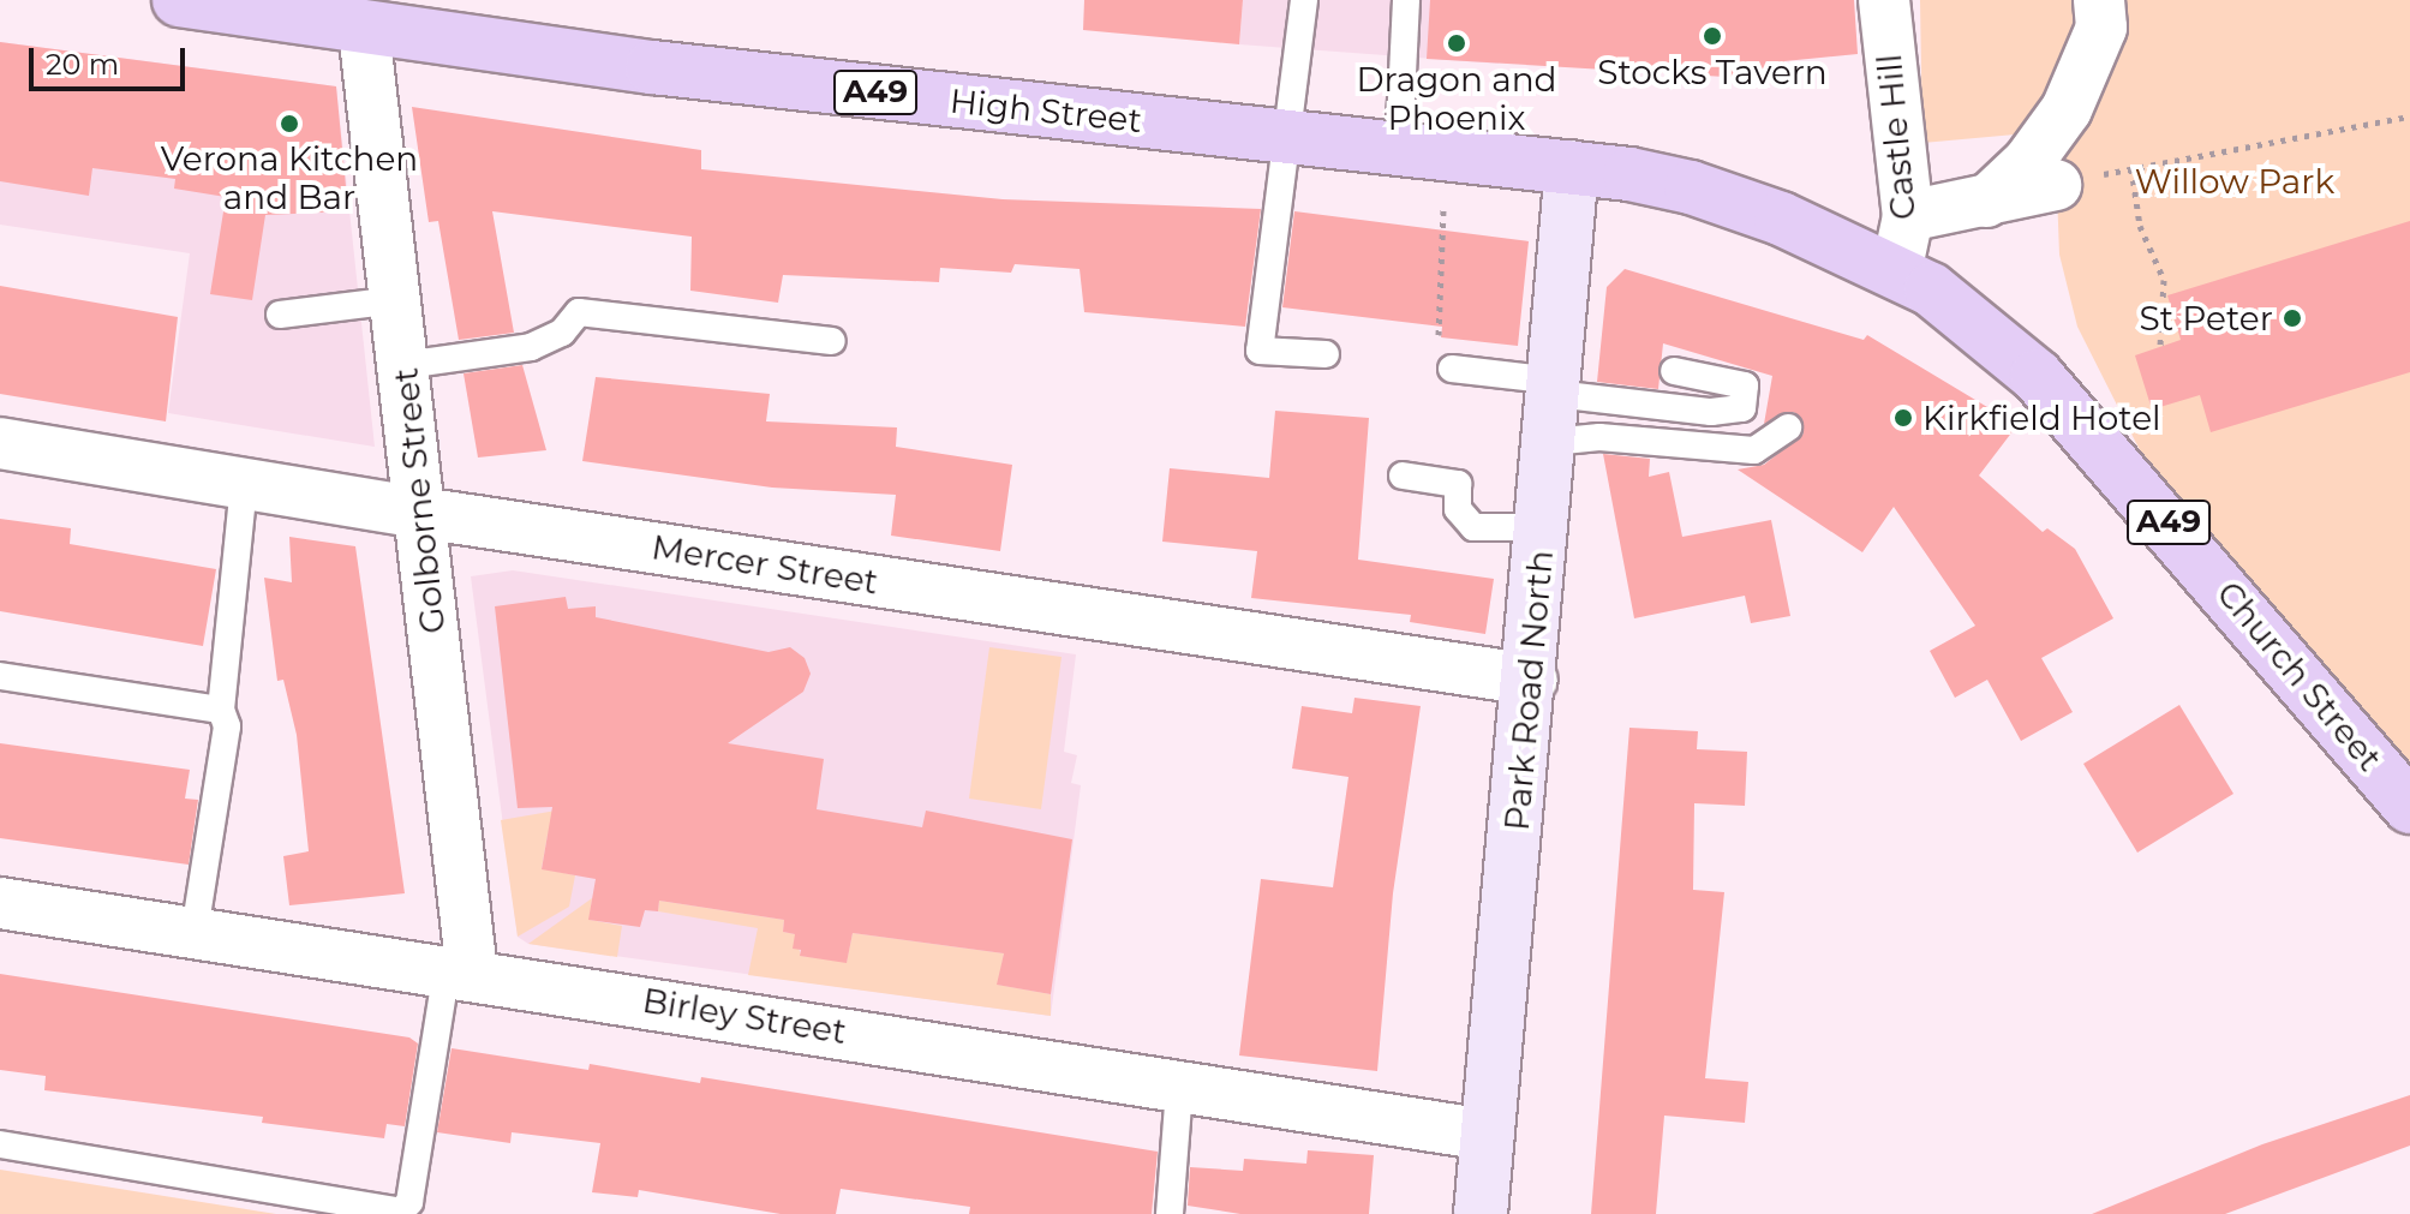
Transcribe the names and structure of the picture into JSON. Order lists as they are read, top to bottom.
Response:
{
  "streets": {
    "main road": ["A49", "High Street", "Church Street"],
    "street": [
      "Castle Hill",
      "Golborne Street",
      "Mercer Street",
      "Park Road North",
      "Birley Street"
    ]
  },
  "crossings": [
    ["High Street", "Castle Hill"],
    ["High Street", "Golborne Street"],
    ["High Street", "Church Street"],
    ["High Street", "Park Road North"],
    ["Castle Hill", "Church Street"],
    ["Golborne Street", "Mercer Street"],
    ["Golborne Street", "Birley Street"],
    ["Mercer Street", "Park Road North"],
    ["Park Road North", "Birley Street"]
  ],
  "parks": ["Willow Park"],
  "places": [
    "Stocks Tavern",
    "Dragon and Phoenix",
    "Verona Kitchen and Bar",
    "St Peter",
    "Kirkfield Hotel"
  ],
  "scale_bar": "20 m"
}
